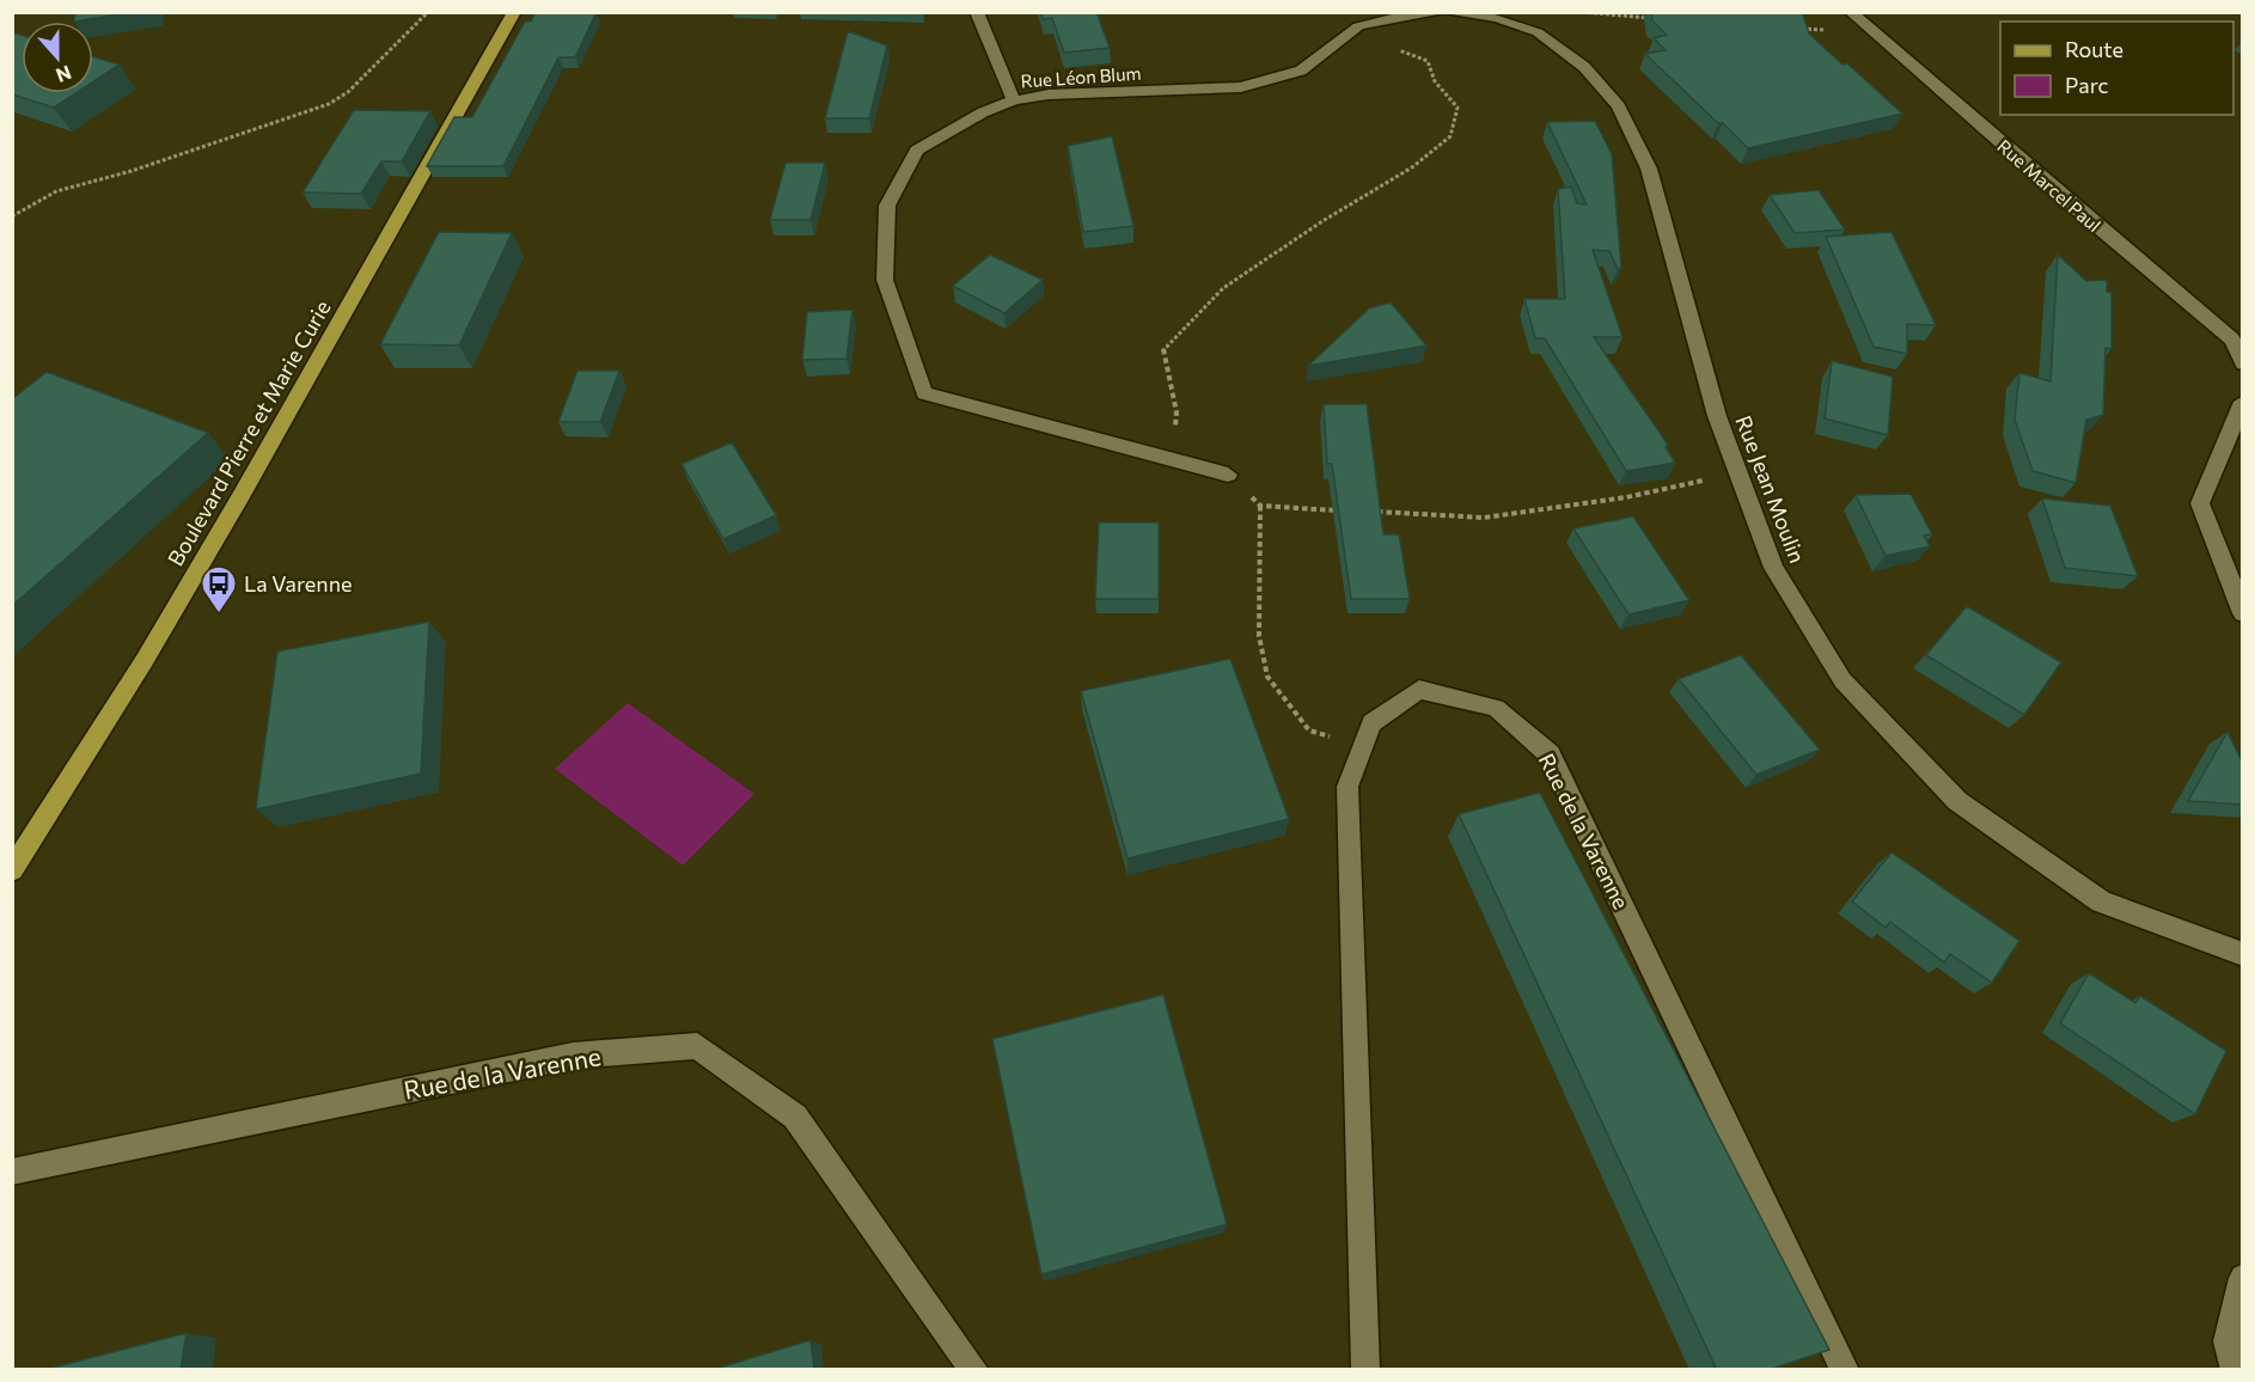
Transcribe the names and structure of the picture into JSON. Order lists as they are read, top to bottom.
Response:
{
  "streets": {
    "main road": ["Boulevard Pierre et Marie Curie"],
    "street": [
      "Rue Léon Blum",
      "Rue Marcel Paul",
      "Rue Jean Moulin",
      "Rue de la Varenne"
    ]
  },
  "places": {
    "bus stop": ["La Varenne"]
  },
  "legend": ["Route", "Parc"],
  "north": "bottom"
}
